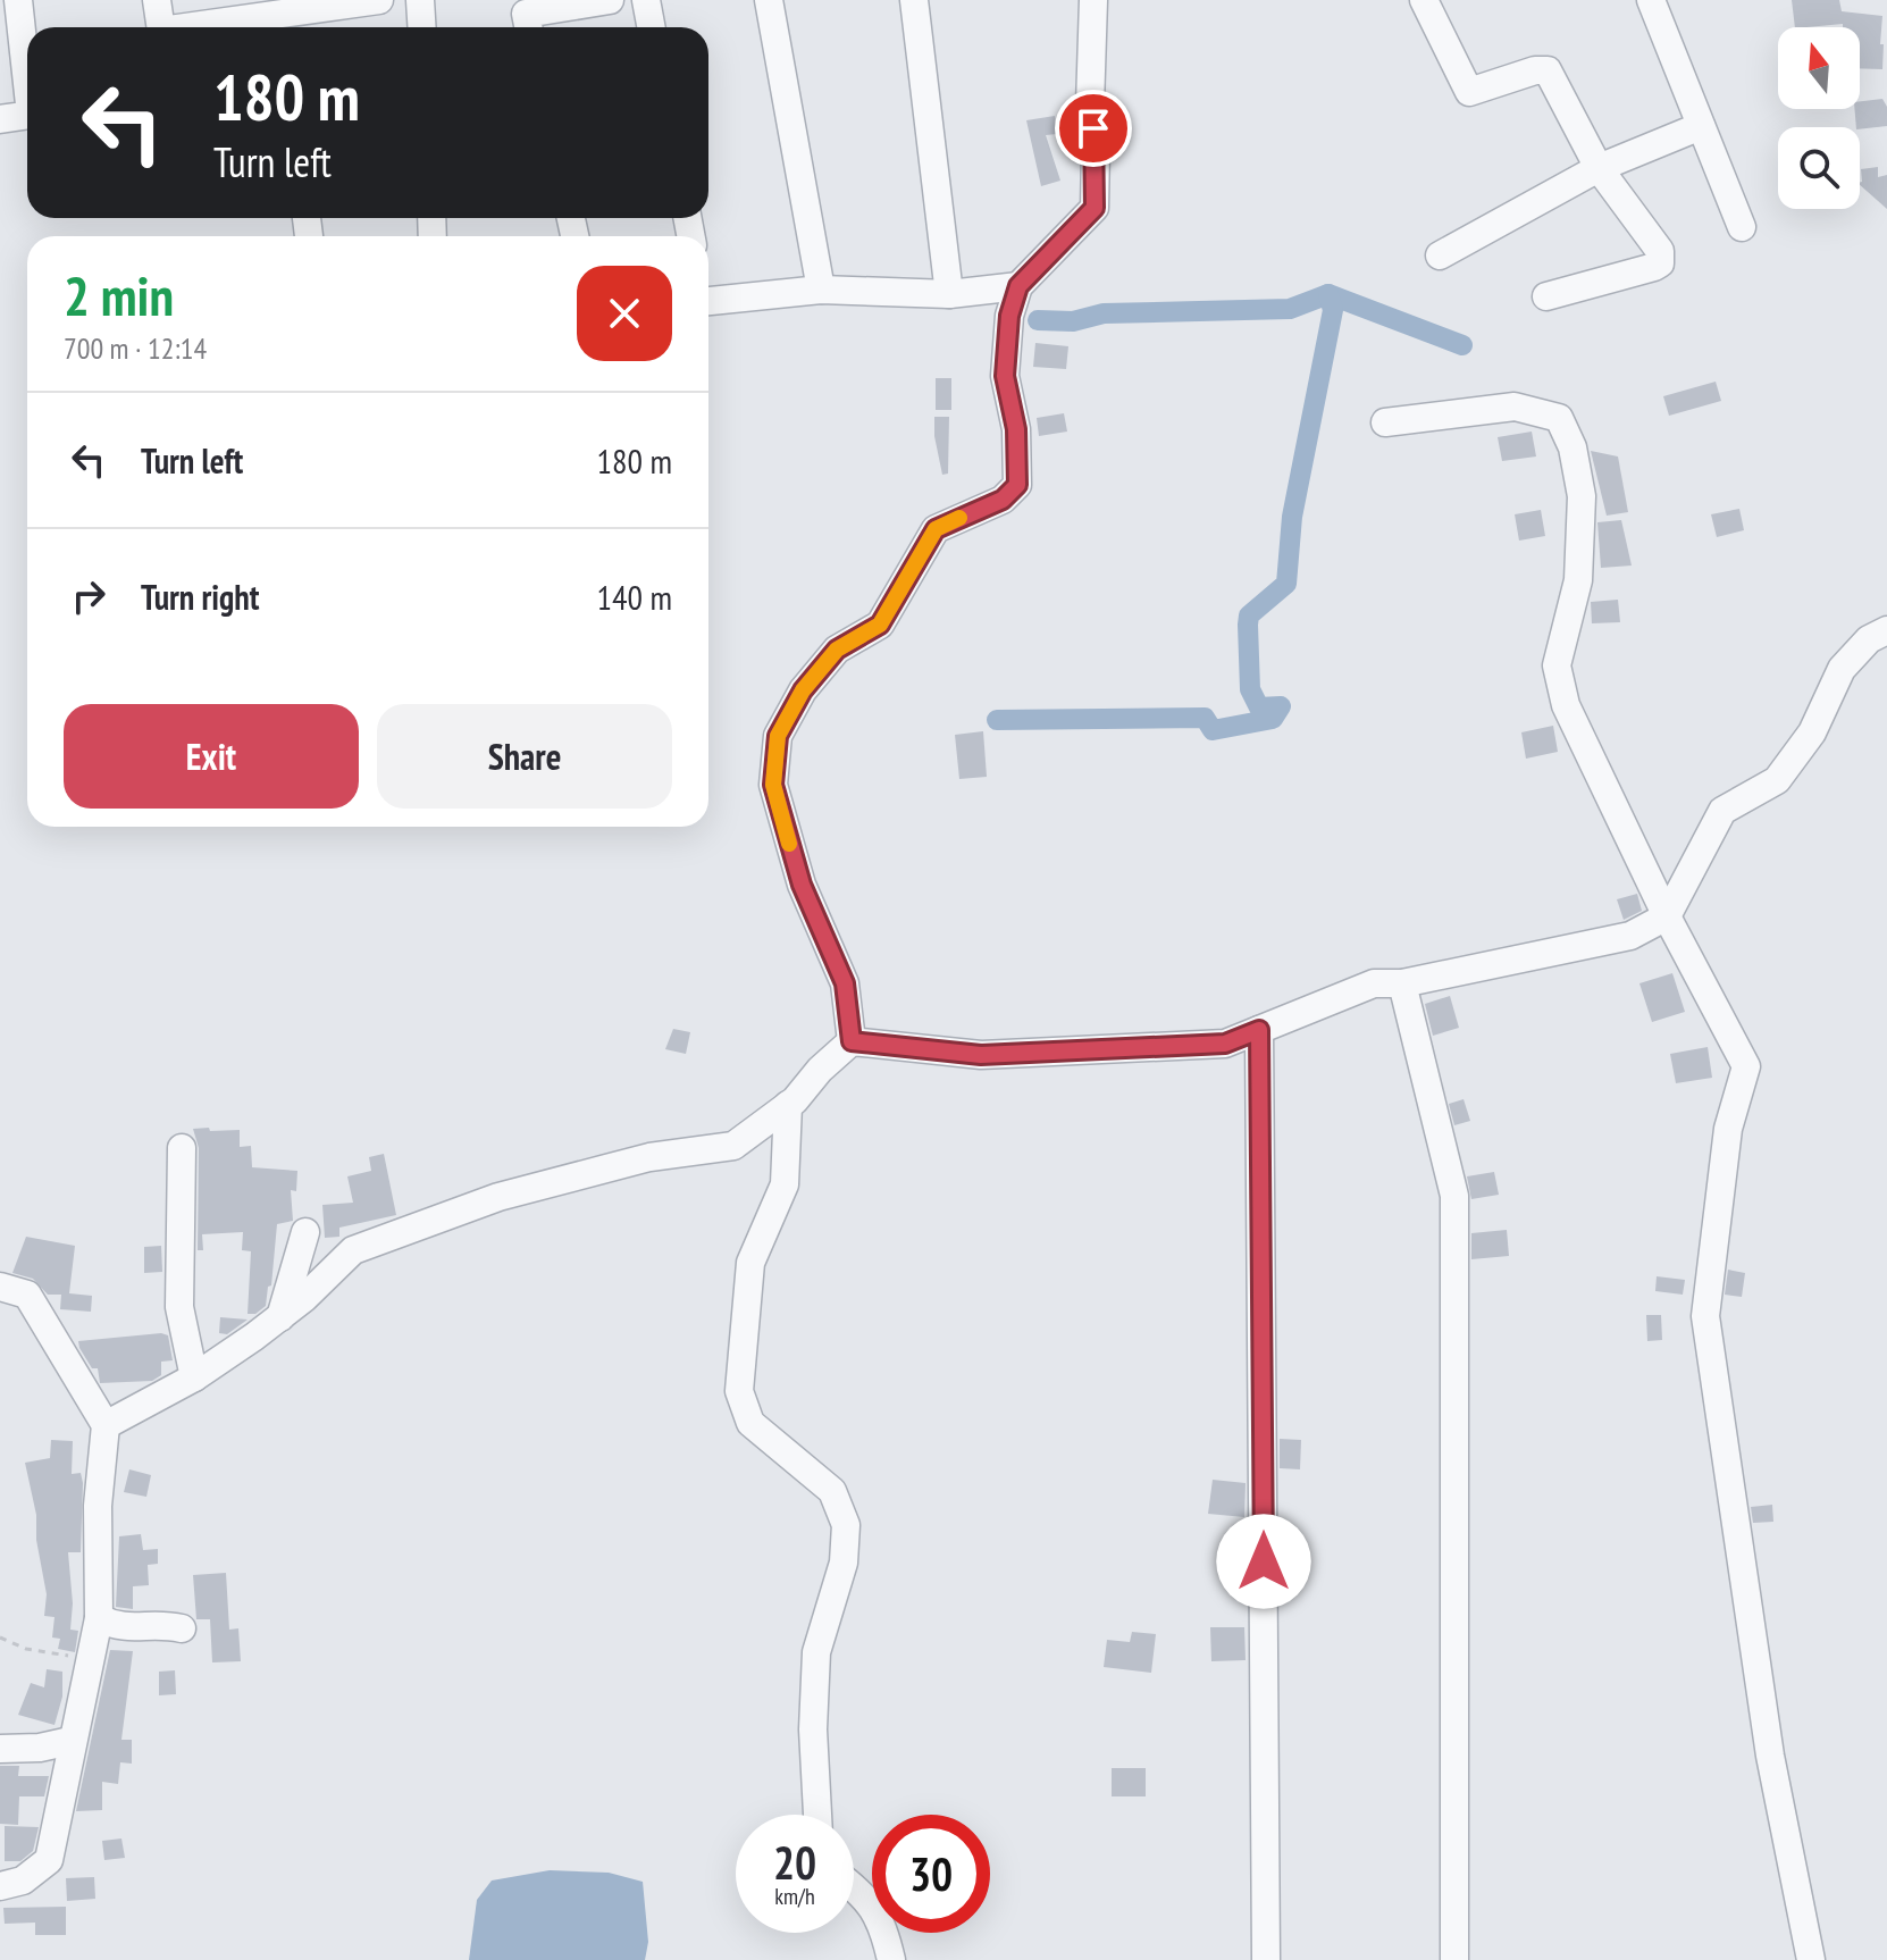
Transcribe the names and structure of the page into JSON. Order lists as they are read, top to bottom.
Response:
{
  "north": "top",
  "page": {
    "turn": ["180 m", "Turn left"],
    "heading": ["2 min", "700 m · 12:14"],
    "list": [
      {
        "name": "Turn left",
        "value": "180 m"
      },
      {
        "name": "Turn right",
        "value": "140 m"
      }
    ],
    "buttons": ["Exit", "Share"],
    "speed": "20 km/h",
    "limit": "30"
  }
}
